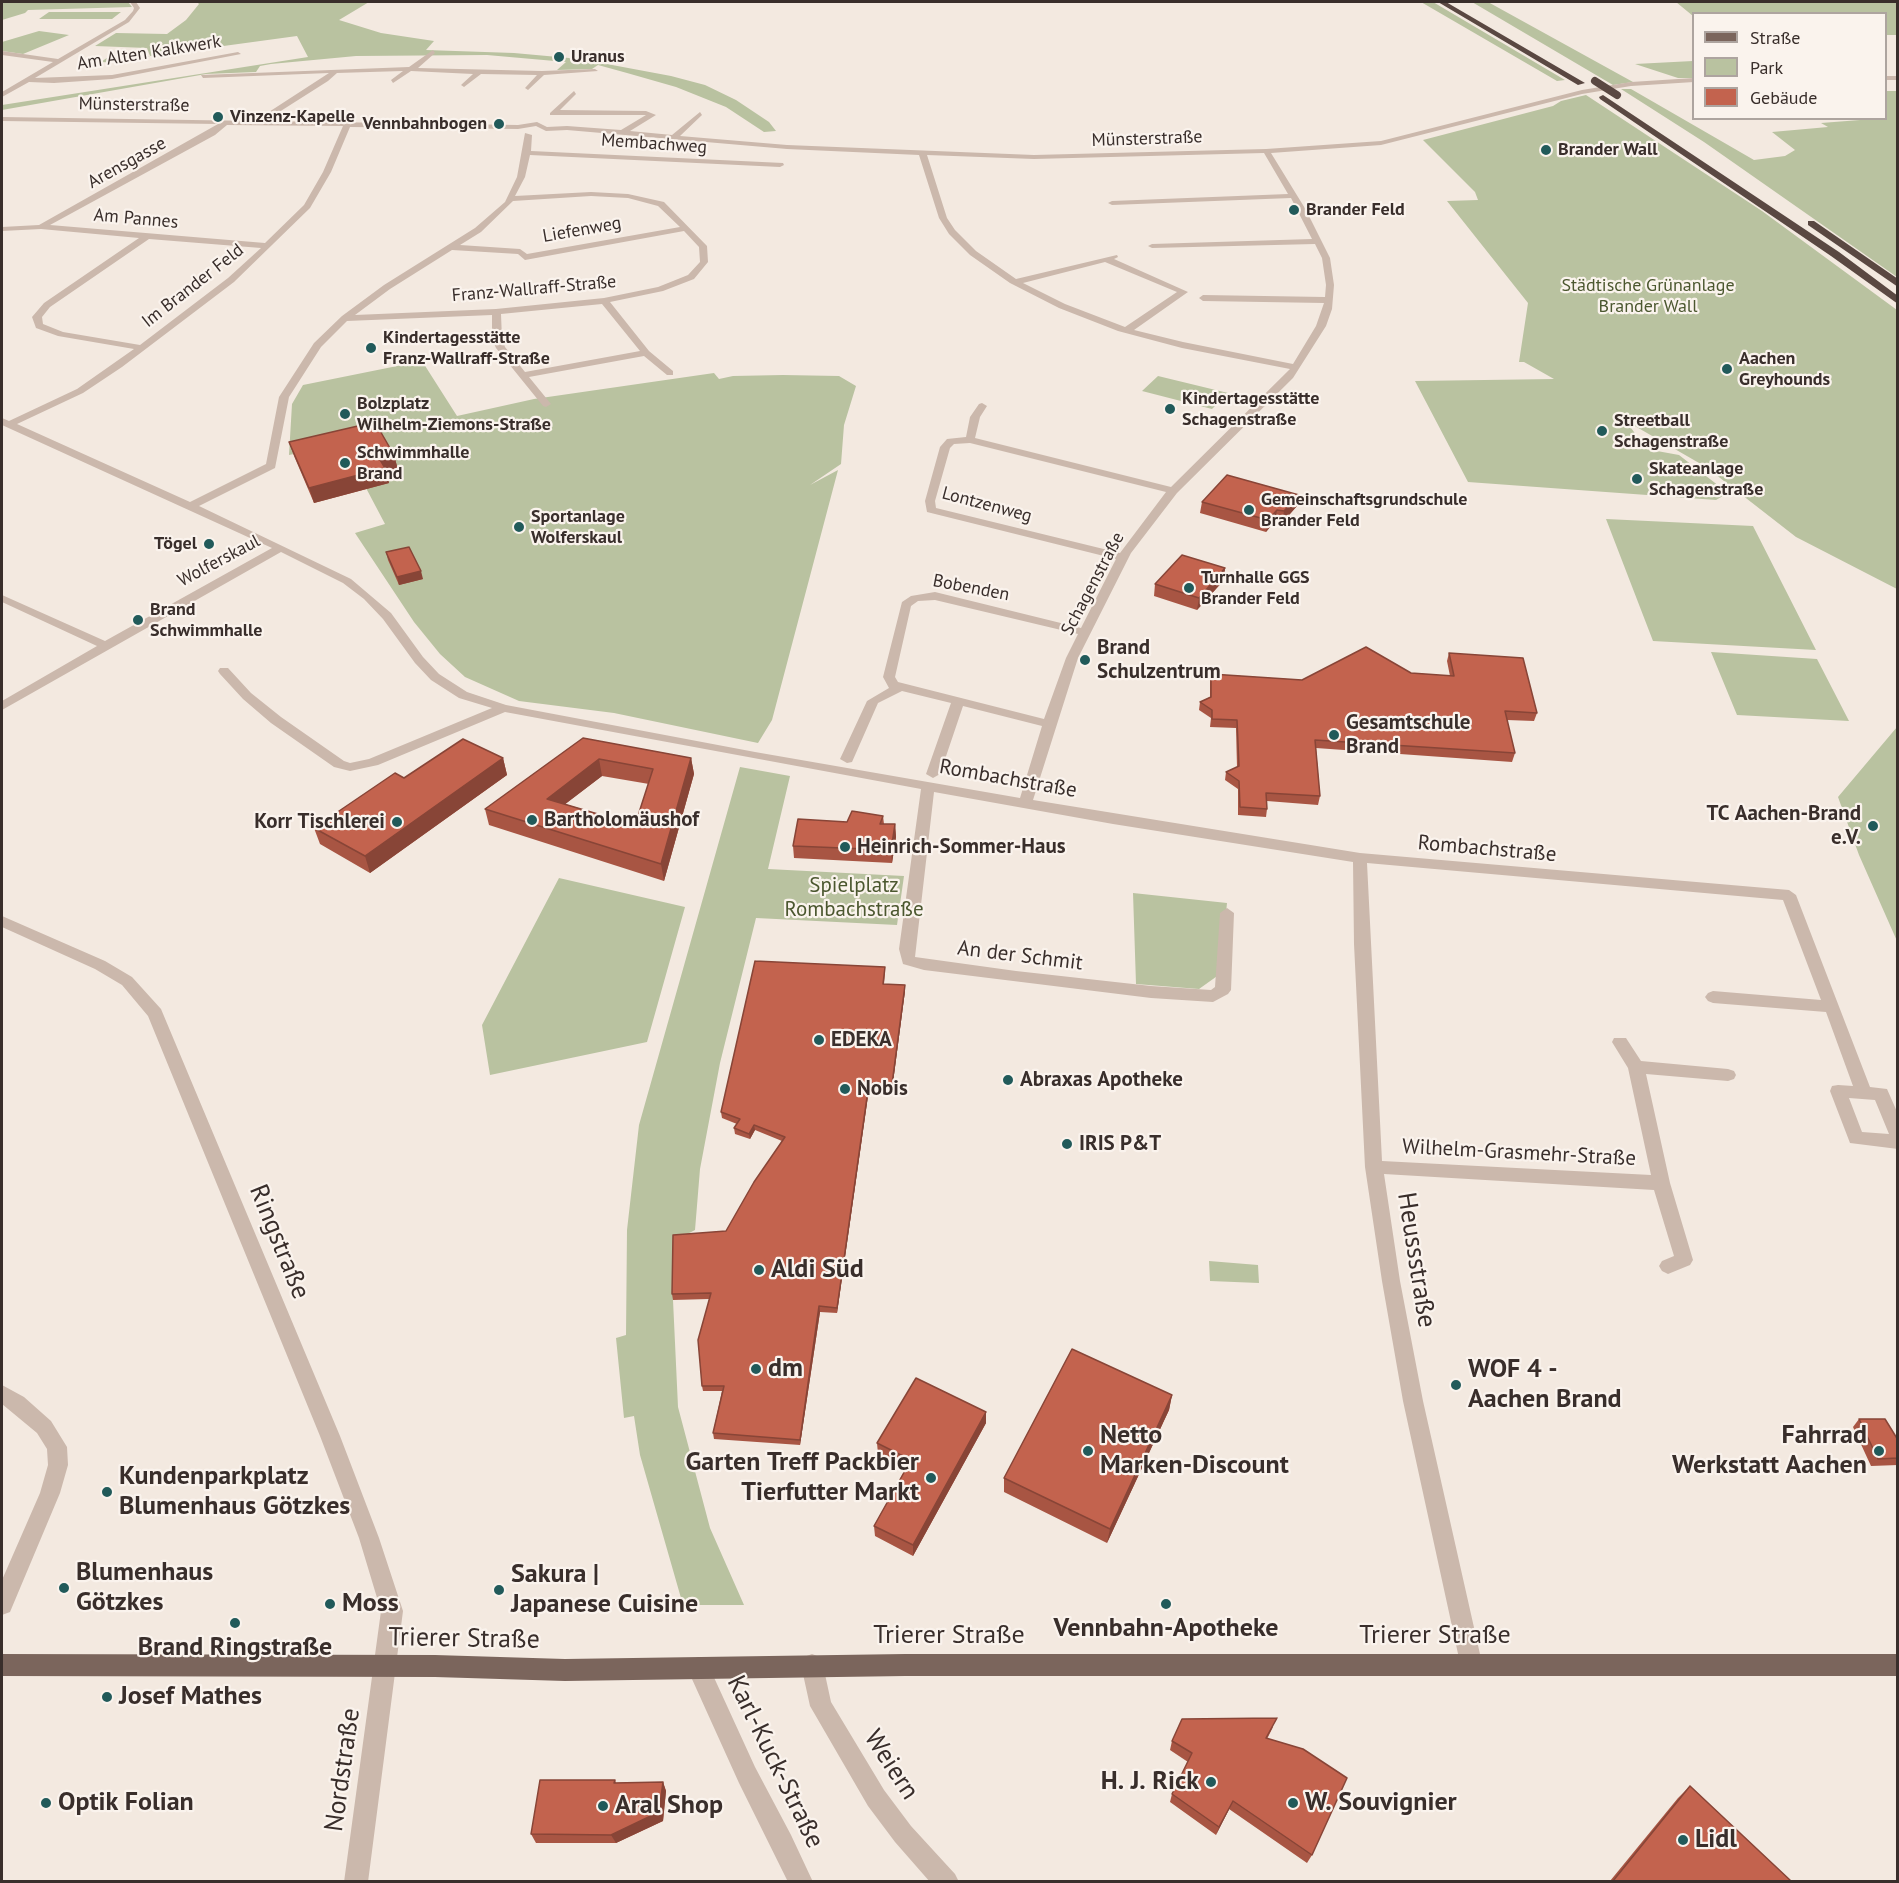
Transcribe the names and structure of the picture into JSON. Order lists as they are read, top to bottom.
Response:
{
  "streets": {
    "main road": ["Trierer Straße"],
    "street": [
      "Am Alten Kalkwerk",
      "Münsterstraße",
      "Membachweg",
      "Arensgasse",
      "Am Pannes",
      "Liefenweg",
      "Im Brander Feld",
      "Franz-Wallraff-Straße",
      "Lontzenweg",
      "Wolferskaul",
      "Schagenstraße",
      "Bobenden",
      "Rombachstraße",
      "An der Schmit",
      "Wilhelm-Grasmehr-Straße",
      "Ringstraße",
      "Heussstraße",
      "Karl-Kuck-Straße",
      "Weiern",
      "Nordstraße"
    ]
  },
  "crossings": [
    ["Münsterstraße", "Arensgasse"],
    ["Münsterstraße", "Im Brander Feld"],
    ["Münsterstraße", "Schagenstraße"],
    ["Arensgasse", "Am Pannes"],
    ["Am Pannes", "Im Brander Feld"],
    ["Liefenweg", "Franz-Wallraff-Straße"],
    ["Im Brander Feld", "Wolferskaul"],
    ["Lontzenweg", "Schagenstraße"],
    ["Wolferskaul", "Rombachstraße"],
    ["Schagenstraße", "Bobenden"],
    ["Schagenstraße", "Rombachstraße"],
    ["Rombachstraße", "An der Schmit"],
    ["Rombachstraße", "Heussstraße"],
    ["Wilhelm-Grasmehr-Straße", "Heussstraße"],
    ["Ringstraße", "Trierer Straße"],
    ["Ringstraße", "Nordstraße"],
    ["Heussstraße", "Trierer Straße"],
    ["Trierer Straße", "Karl-Kuck-Straße"],
    ["Trierer Straße", "Weiern"],
    ["Trierer Straße", "Nordstraße"]
  ],
  "parks": ["Städtische Grünanlage Brander Wall", "Spielplatz Rombachstraße"],
  "places": [
    "Uranus",
    "Vinzenz-Kapelle",
    "Vennbahnbogen",
    "Brander Wall",
    "Brander Feld",
    "Kindertagesstätte Franz-Wallraff-Straße",
    "Aachen Greyhounds",
    "Kindertagesstätte Schagenstraße",
    "Bolzplatz Wilhelm-Ziemons-Straße",
    "Streetball Schagenstraße",
    "Schwimmhalle Brand",
    "Skateanlage Schagenstraße",
    "Gemeinschaftsgrundschule Brander Feld",
    "Sportanlage Wolferskaul",
    "Tögel",
    "Turnhalle GGS Brander Feld",
    "Brand Schwimmhalle",
    "Brand Schulzentrum",
    "Gesamtschule Brand",
    "Bartholomäushof",
    "Korr Tischlerei",
    "TC Aachen-Brand e.V.",
    "Heinrich-Sommer-Haus",
    "EDEKA",
    "Abraxas Apotheke",
    "Nobis",
    "IRIS P&T",
    "Aldi Süd",
    "dm",
    "WOF 4 - Aachen Brand",
    "Netto Marken-Discount",
    "Fahrrad Werkstatt Aachen",
    "Garten Treff Packbier Tierfutter Markt",
    "Kundenparkplatz Blumenhaus Götzkes",
    "Blumenhaus Götzkes",
    "Sakura | Japanese Cuisine",
    "Moss",
    "Vennbahn-Apotheke",
    "Brand Ringstraße",
    "Josef Mathes",
    "H. J. Rick",
    "Optik Folian",
    "W. Souvignier",
    "Aral Shop",
    "Lidl"
  ],
  "legend": ["Straße", "Park", "Gebäude"]
}
